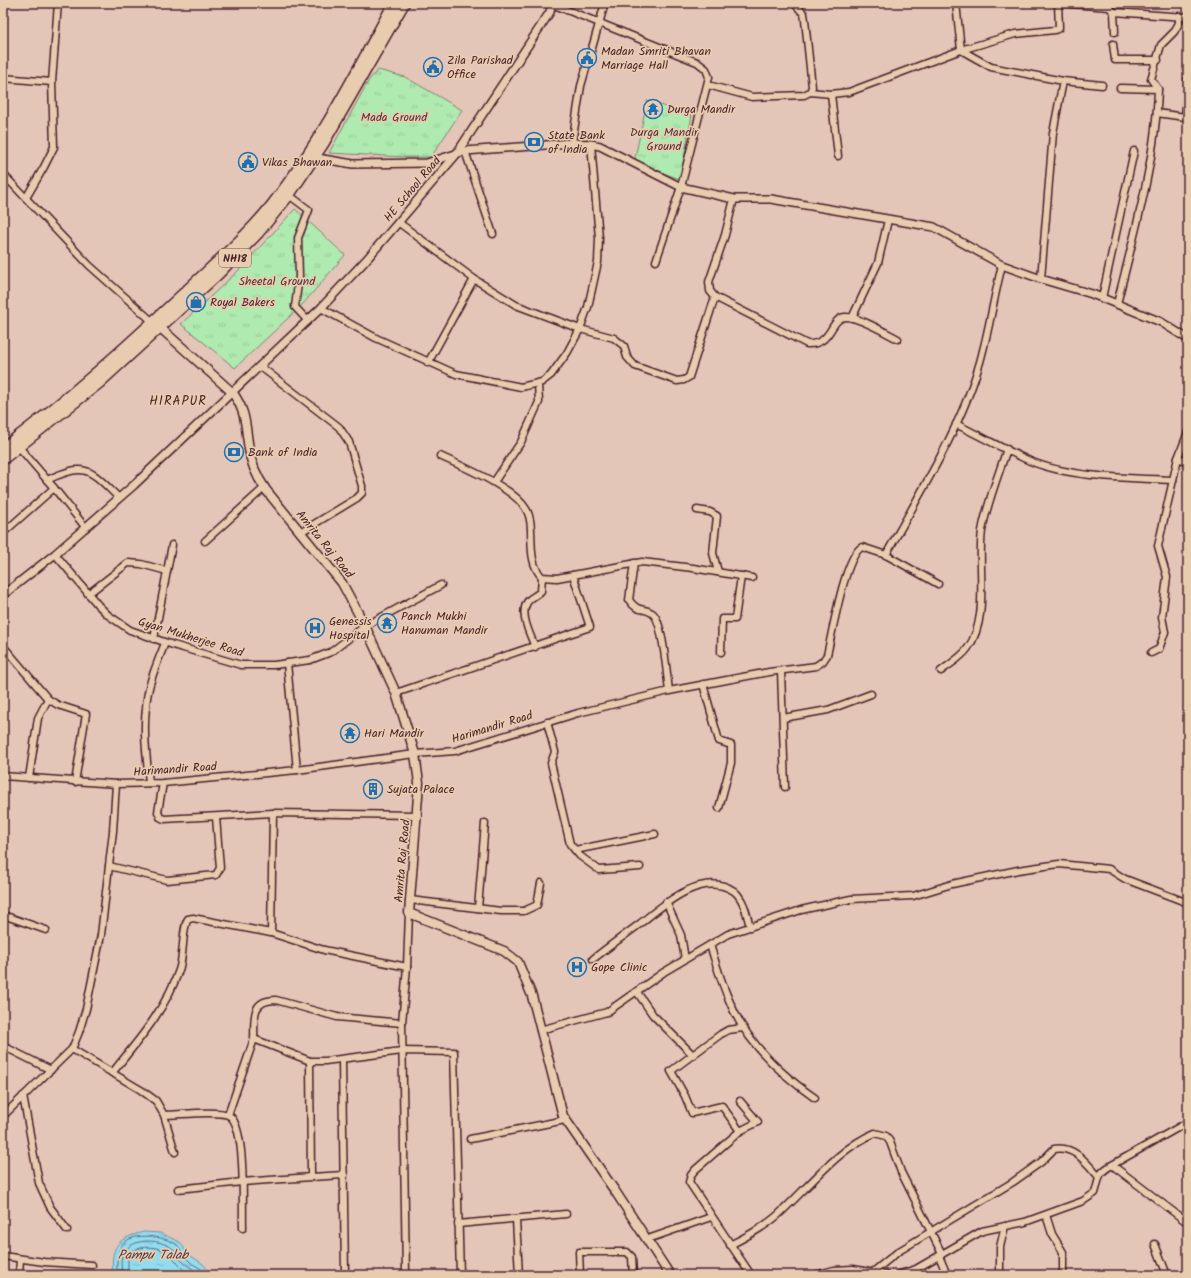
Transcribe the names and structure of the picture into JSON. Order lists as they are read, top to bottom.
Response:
{
  "streets": {
    "highway": ["NH18"],
    "main road": ["Amrita Raj Road"],
    "street": ["HE School Road", "Gyan Mukherjee Road", "Harimandir Road"]
  },
  "crossings": [
    ["HE School Road", "Amrita Raj Road"],
    ["HE School Road", "Gyan Mukherjee Road"],
    ["NH18", "Amrita Raj Road"],
    ["Amrita Raj Road", "Gyan Mukherjee Road"],
    ["Amrita Raj Road", "Harimandir Road"]
  ],
  "districts": ["HIRAPUR"],
  "water": ["Pampu Talab"],
  "parks": ["Mada Ground", "Durga Mandir Ground", "Sheetal Ground"],
  "places": {
    "public building": ["Madan Smriti Bhavan Marriage Hall", "Zila Parishad Office", "Vikas Bhawan"],
    "temple": ["Durga Mandir", "Panch Mukhi Hanuman Mandir", "Hari Mandir"],
    "bank": ["State Bank of India", "Bank of India"],
    "shop": ["Royal Bakers"],
    "hospital": ["Genessis Hospital", "Gope Clinic"],
    "building": ["Sujata Palace"]
  }
}
